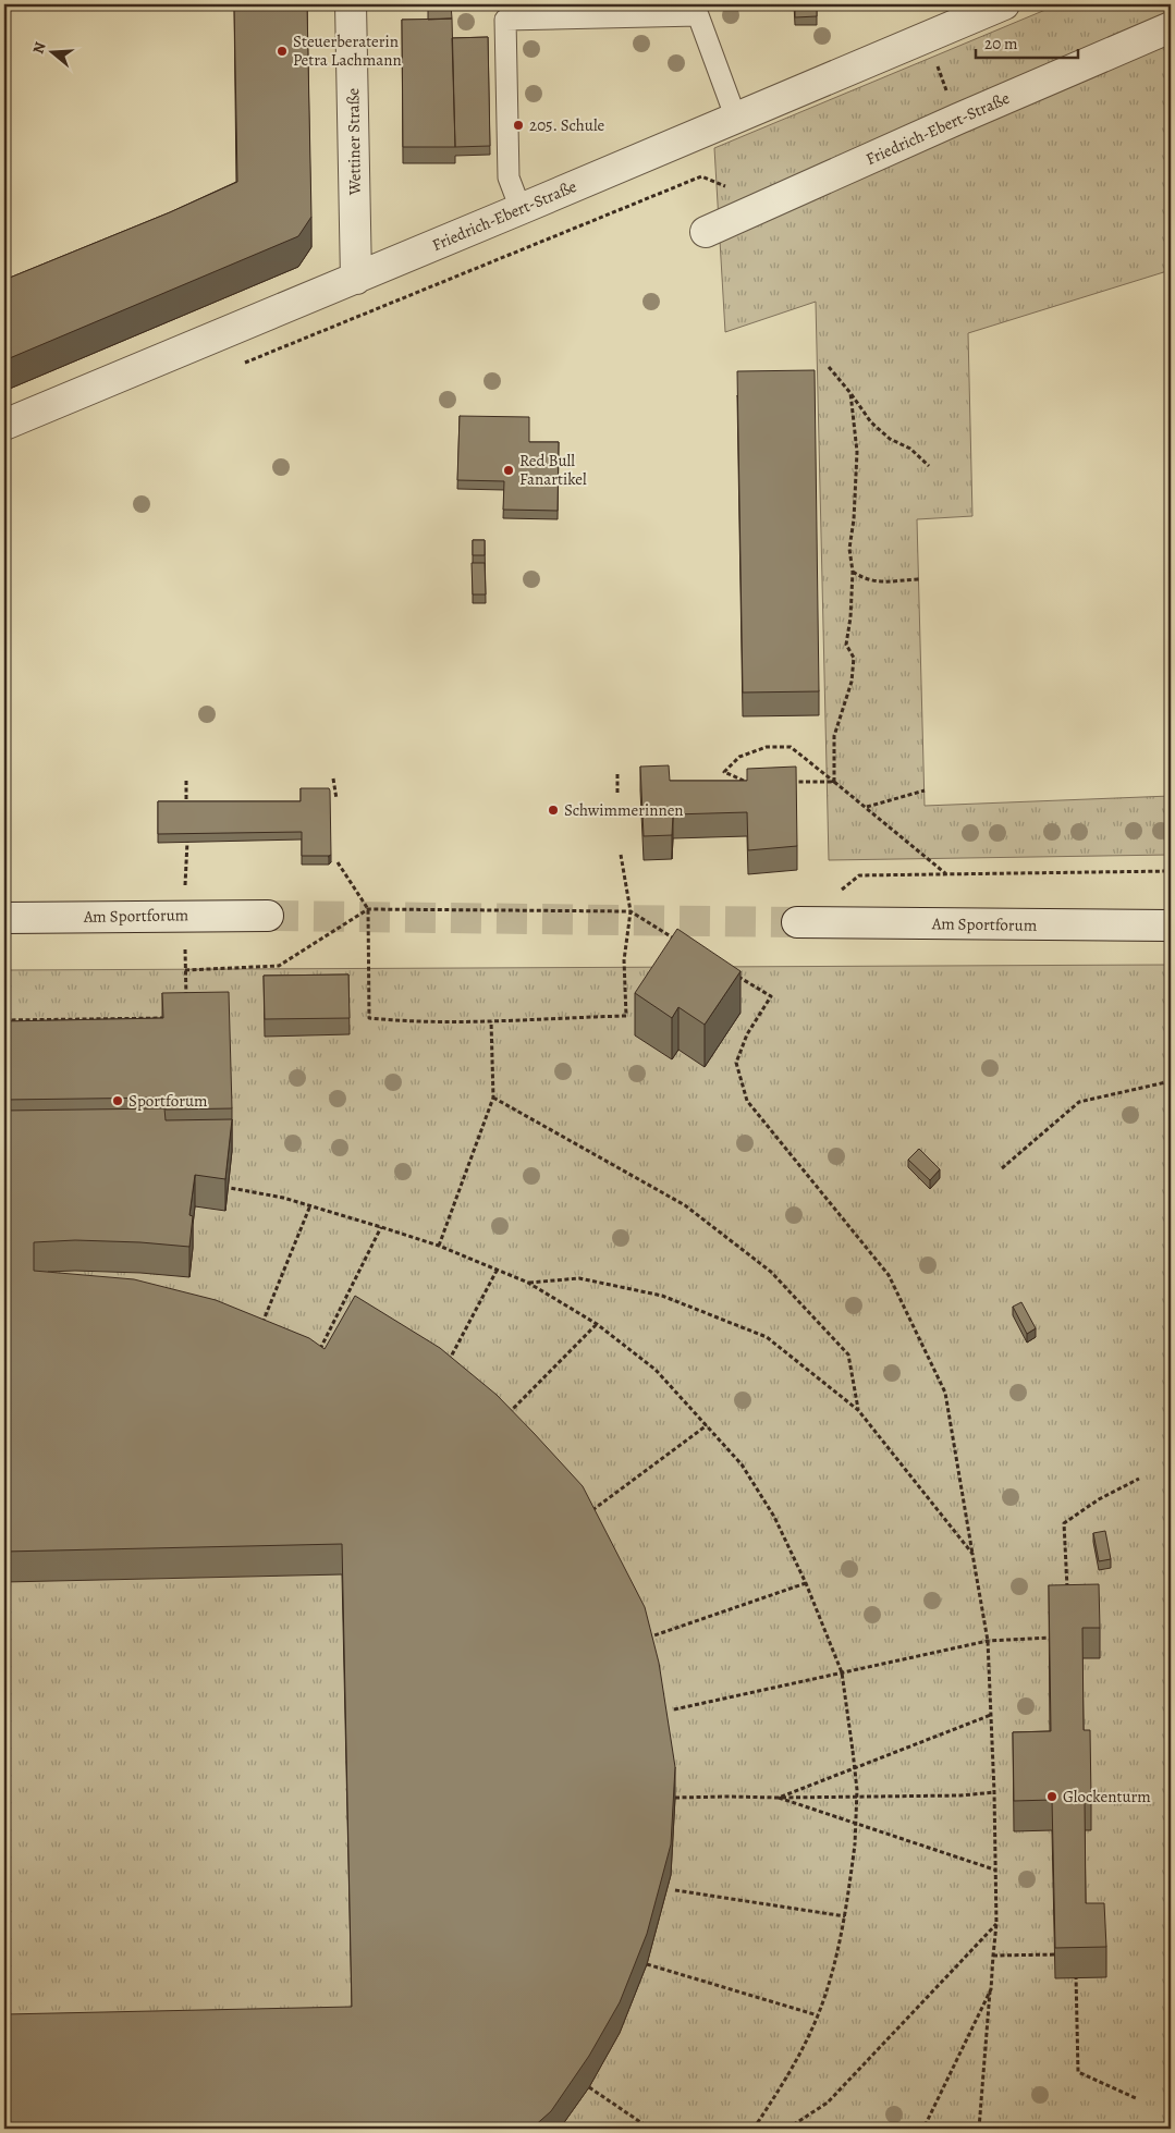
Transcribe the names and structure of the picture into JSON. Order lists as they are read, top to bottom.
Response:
{
  "streets": {
    "street": ["Friedrich-Ebert-Straße", "Wettiner Straße", "Am Sportforum"]
  },
  "crossings": [
    ["Friedrich-Ebert-Straße", "Wettiner Straße"]
  ],
  "places": [
    "Steuerberaterin Petra Lachmann",
    "205. Schule",
    "Red Bull Fanartikel",
    "Schwimmerinnen",
    "Sportforum",
    "Glockenturm"
  ],
  "scale_bar": "20 m",
  "north": "left"
}
